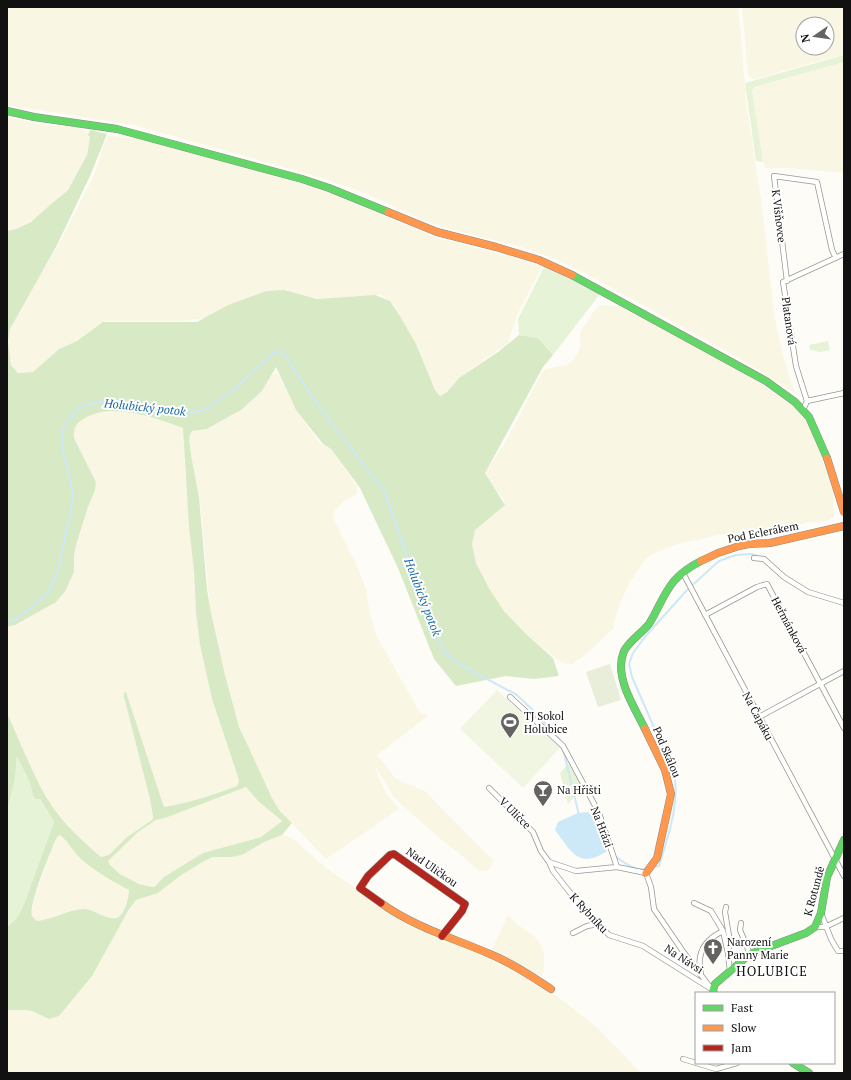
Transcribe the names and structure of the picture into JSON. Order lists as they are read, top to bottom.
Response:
{
  "streets": {
    "street": [
      "K Višňovce",
      "Platanová",
      "Pod Eclerákem",
      "Heřmánková",
      "Na Čapáku",
      "Pod Skálou",
      "V Uličce",
      "Na Hrázi",
      "Nad Uličkou",
      "K Rotundě",
      "K Rybníku",
      "Na Návsi"
    ]
  },
  "crossings": [
    ["K Višňovce", "Platanová"],
    ["Pod Eclerákem", "Na Čapáku"],
    ["Pod Eclerákem", "Pod Skálou"],
    ["Heřmánková", "Na Čapáku"],
    ["Na Čapáku", "K Rotundě"],
    ["Pod Skálou", "Na Návsi"],
    ["V Uličce", "K Rybníku"],
    ["K Rybníku", "Na Návsi"]
  ],
  "districts": ["HOLUBICE"],
  "water": ["Holubický potok"],
  "places": {
    "sports": ["TJ Sokol Holubice"],
    "bar": ["Na Hřišti"],
    "church": ["Narození Panny Marie"]
  },
  "legend": ["Fast", "Slow", "Jam"],
  "north": "left"
}
